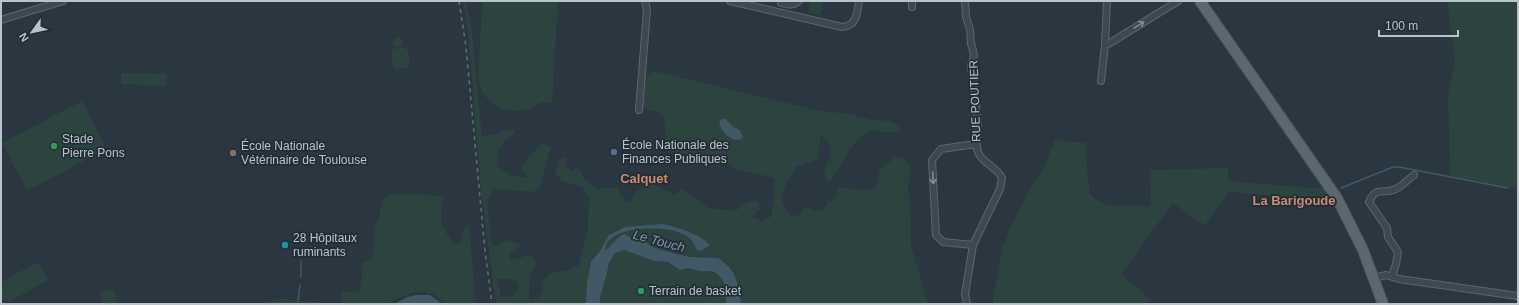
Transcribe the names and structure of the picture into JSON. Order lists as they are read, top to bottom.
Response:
{
  "streets": {
    "street": ["RUE POUTIER"]
  },
  "districts": ["Calquet", "La Barigoude"],
  "water": ["Le Touch"],
  "places": [
    "Stade Pierre Pons",
    "École Nationale des Finances Publiques",
    "École Nationale Vétérinaire de Toulouse",
    "28 Hôpitaux ruminants",
    "Terrain de basket"
  ],
  "scale_bar": "100 m",
  "north": "bottom left"
}
